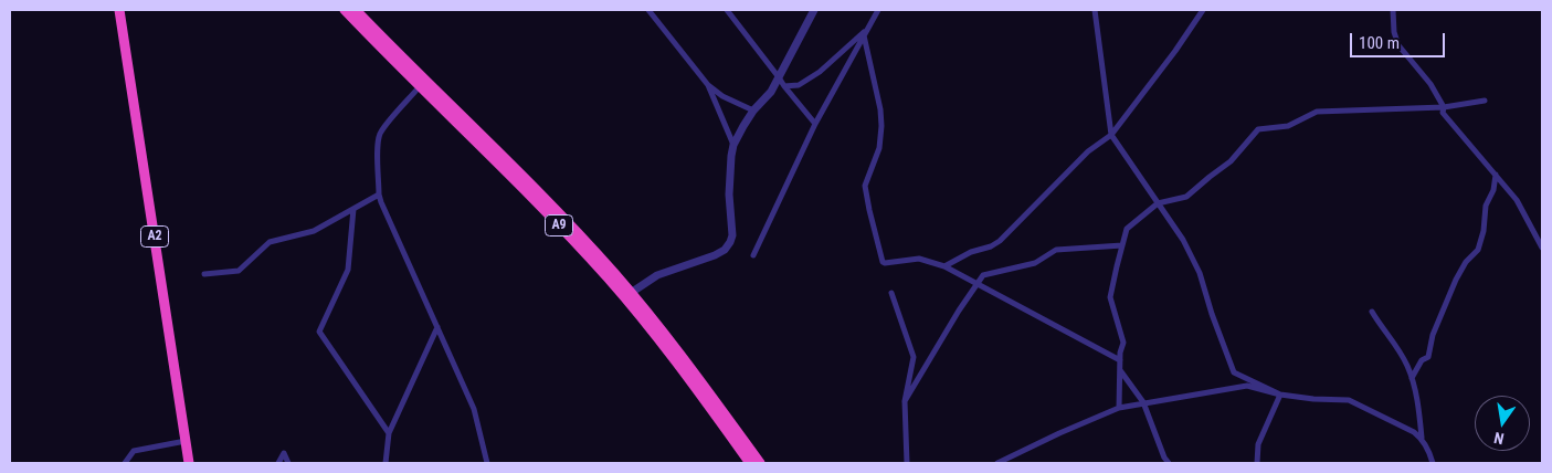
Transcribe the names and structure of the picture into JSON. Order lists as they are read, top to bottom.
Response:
{
  "streets": {
    "highway": ["A9", "A2"]
  },
  "scale_bar": "100 m",
  "north": "bottom"
}
